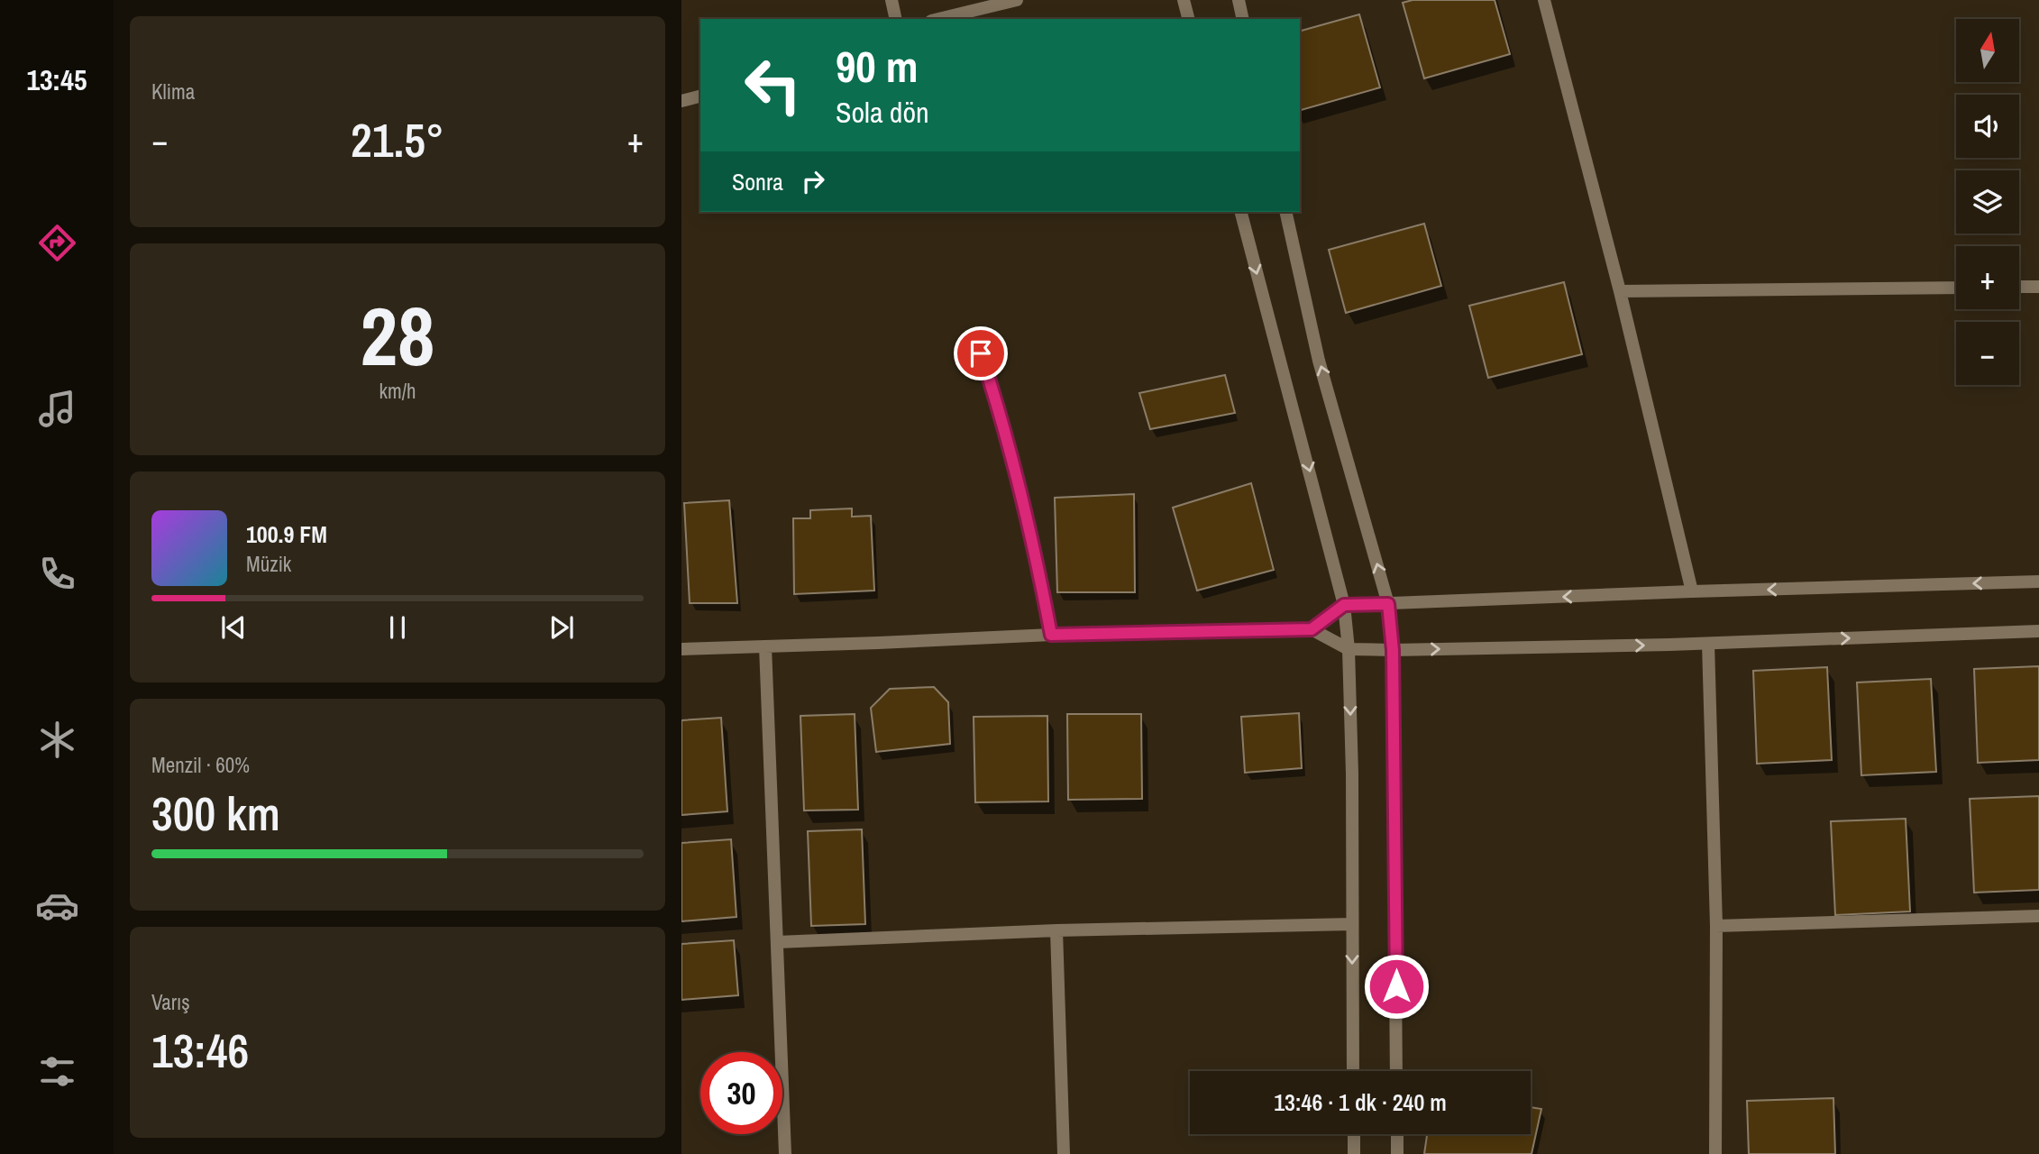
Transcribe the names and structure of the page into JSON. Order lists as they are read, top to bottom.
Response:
{
  "north": "top",
  "page": {
    "tabs": "13:45",
    "tile": [
      "Klima",
      ["28", "km/h"],
      ["Menzil · 60%", "300 km"],
      ["Varış", "13:46"]
    ],
    "map_buttons": ["+", "−"],
    "turn": ["90 m", "Sola dön"],
    "heat": ["−", "21.5°", "+"],
    "then": "Sonra",
    "song": ["100.9 FM", "Müzik"],
    "limit": "30",
    "trip": "13:46 · 1 dk · 240 m"
  }
}
